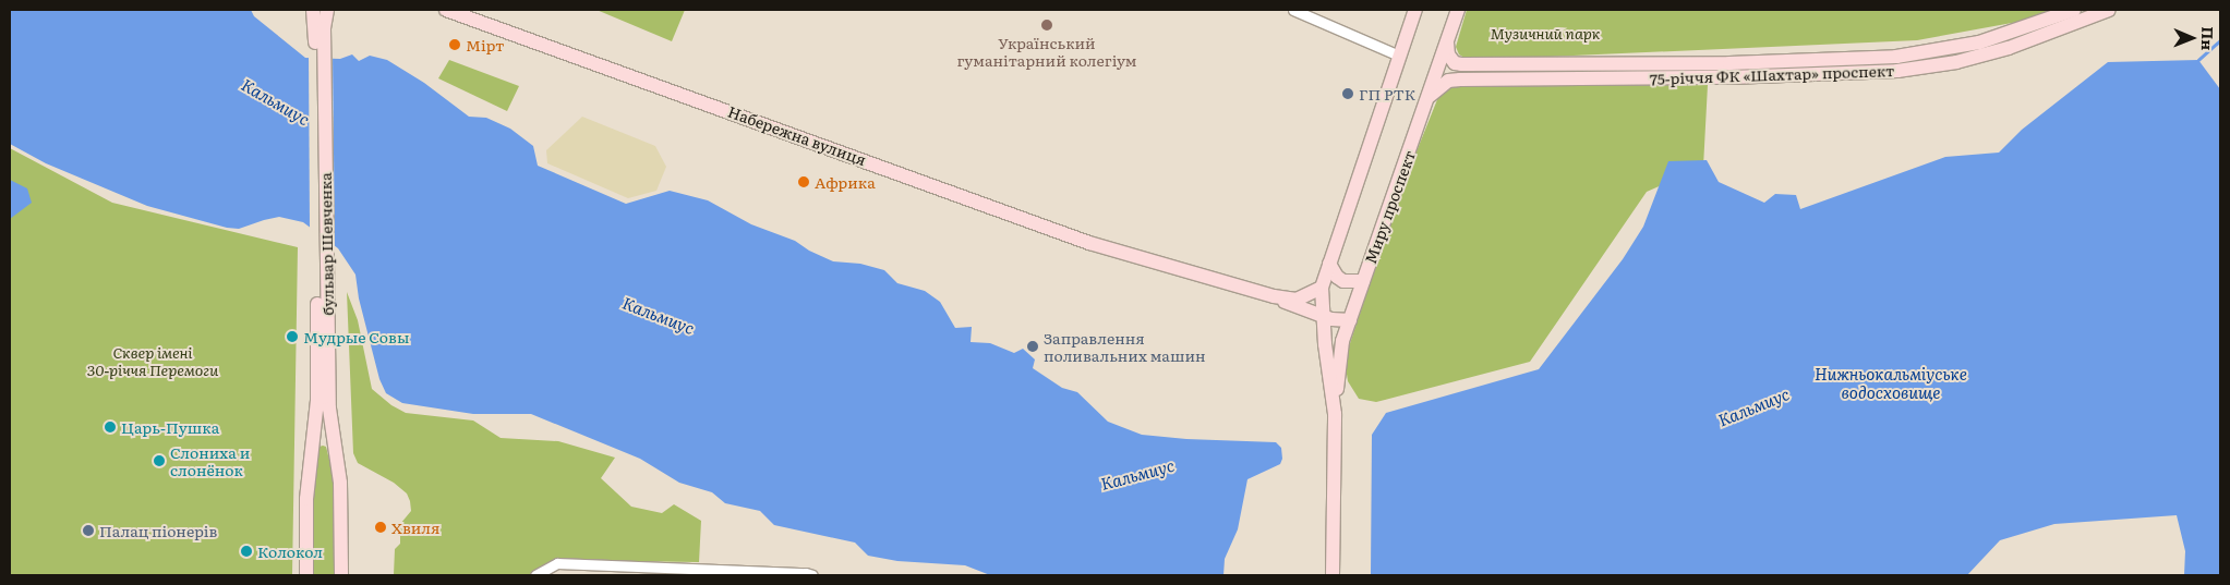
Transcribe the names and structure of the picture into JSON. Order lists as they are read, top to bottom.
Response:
{
  "streets": {
    "main road": [
      "75-річчя ФК «Шахтар» проспект",
      "Набережна вулиця",
      "Миру проспект",
      "бульвар Шевченка"
    ]
  },
  "crossings": [
    ["75-річчя ФК «Шахтар» проспект", "Миру проспект"]
  ],
  "water": ["Кальмиус", "Нижньокальміуське водосховище"],
  "parks": ["Музичний парк", "Сквер імені 30-річчя Перемоги"],
  "places": [
    "Український гуманітарний колегіум",
    "Мірт",
    "ГП РТК",
    "Африка",
    "Мудрые Совы",
    "Заправлення поливальних машин",
    "Царь-Пушка",
    "Слониха и слонёнок",
    "Хвиля",
    "Палац піонерів",
    "Колокол"
  ],
  "north": "right"
}
